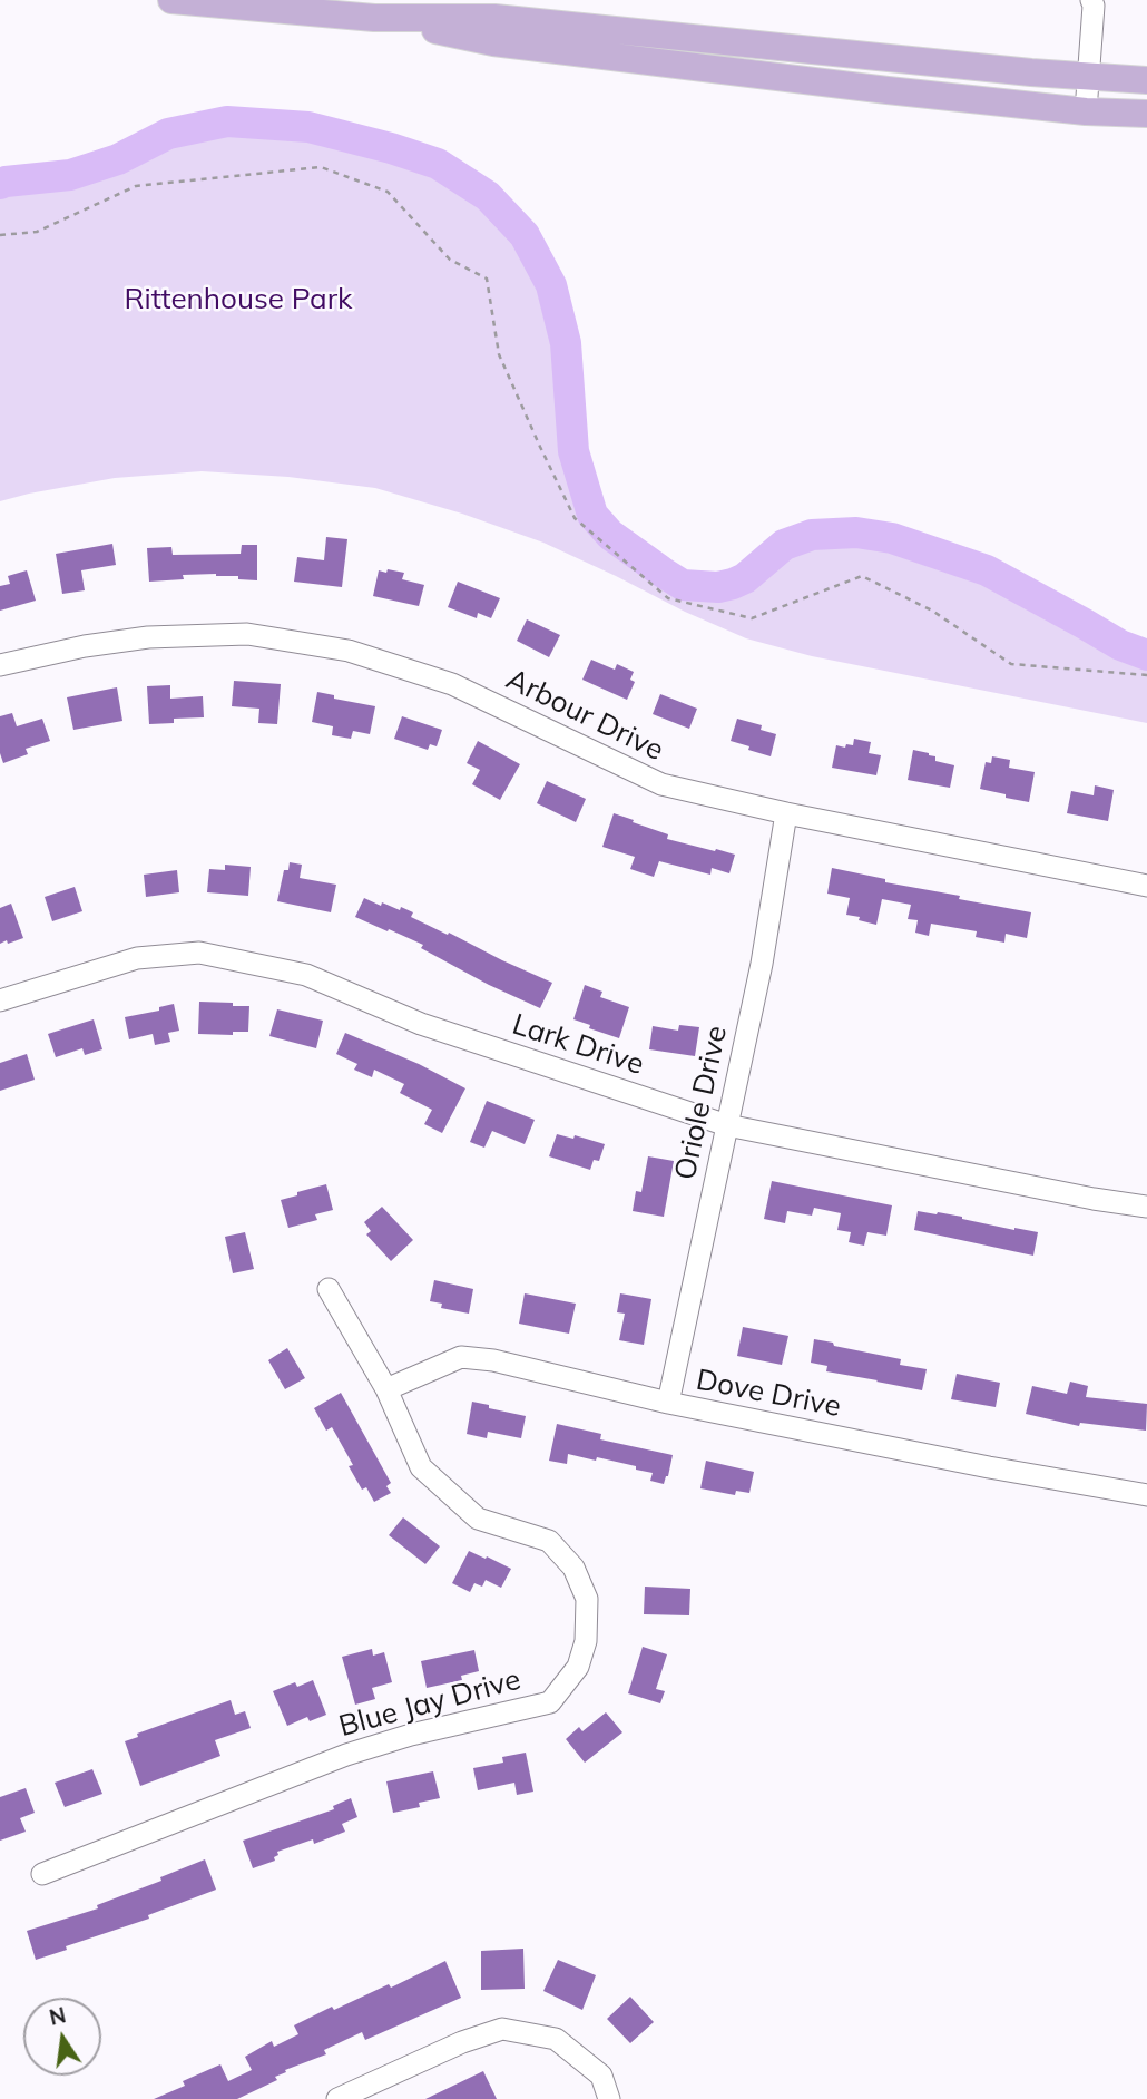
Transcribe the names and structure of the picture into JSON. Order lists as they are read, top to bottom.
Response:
{
  "streets": {
    "street": [
      "Arbour Drive",
      "Lark Drive",
      "Oriole Drive",
      "Dove Drive",
      "Blue Jay Drive"
    ]
  },
  "crossings": [
    ["Arbour Drive", "Oriole Drive"],
    ["Lark Drive", "Oriole Drive"],
    ["Oriole Drive", "Dove Drive"],
    ["Dove Drive", "Blue Jay Drive"]
  ],
  "parks": ["Rittenhouse Park"],
  "north": "top"
}
